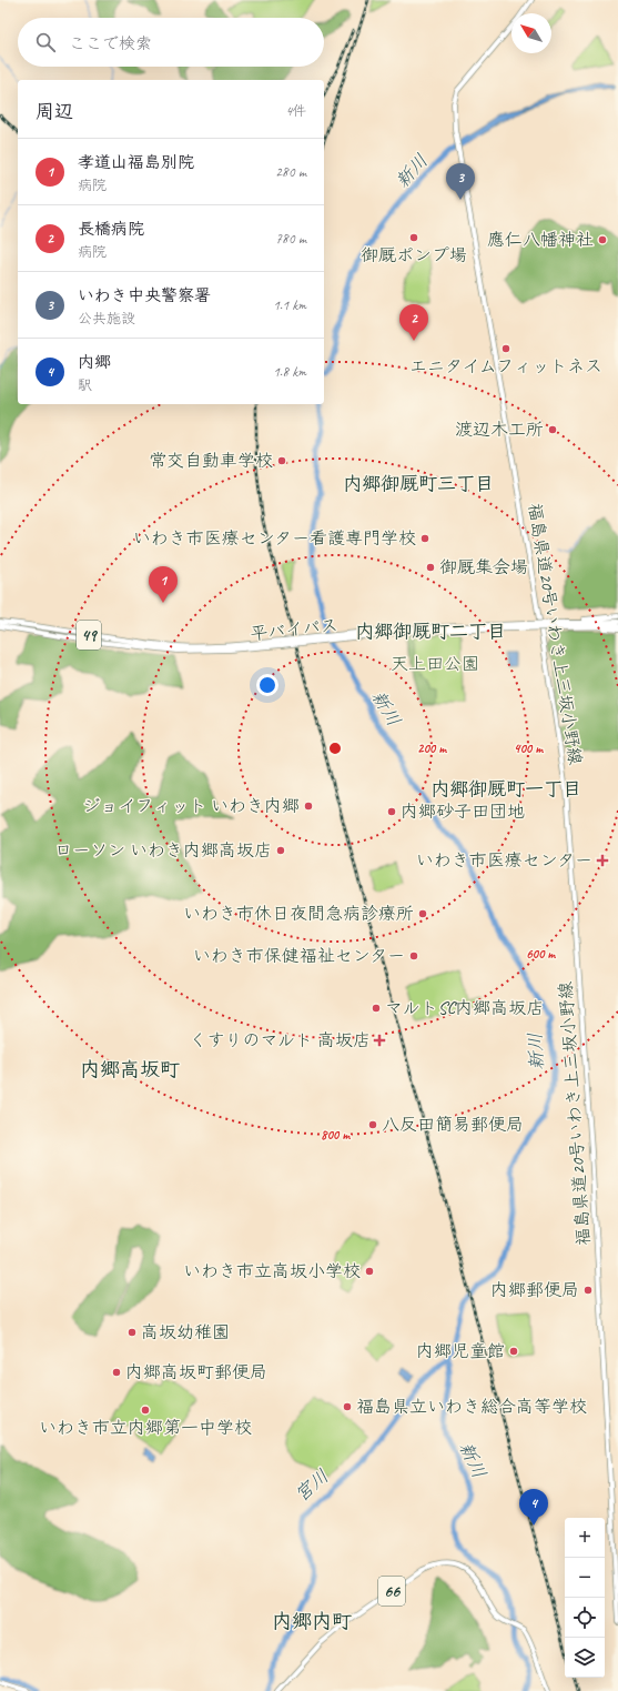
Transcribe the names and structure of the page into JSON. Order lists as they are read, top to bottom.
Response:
{
  "streets": {
    "main road": [
      "平バイパス",
      "福島県道20号いわき上三坂小野線",
      "49",
      "66"
    ]
  },
  "districts": [
    "内郷御厩町三丁目",
    "内郷御厩町二丁目",
    "内郷御厩町一丁目",
    "内郷高坂町",
    "内郷内町"
  ],
  "water": ["新川", "宮川"],
  "parks": ["天上田公園"],
  "places": {
    "other": [
      "御厩ポンプ場",
      "應仁八幡神社",
      "エニタイムフィットネス",
      "渡辺木工所",
      "常交自動車学校",
      "いわき市医療センター看護専門学校",
      "御厩集会場",
      "ジョイフィット いわき内郷",
      "内郷砂子田団地",
      "ローソン いわき内郷高坂店",
      "いわき市休日夜間急病診療所",
      "いわき市保健福祉センター",
      "マルトSC内郷高坂店",
      "八反田簡易郵便局",
      "いわき市立高坂小学校",
      "内郷郵便局",
      "高坂幼稚園",
      "内郷児童館",
      "内郷高坂町郵便局",
      "福島県立いわき総合高等学校",
      "いわき市立内郷第一中学校"
    ],
    "health": ["いわき市医療センター", "くすりのマルト 高坂店"]
  },
  "north": "top left",
  "page": {
    "search": "ここで検索",
    "heading": ["周辺", "4件"],
    "list": [
      {
        "mark": "1",
        "name": "孝道山福島別院",
        "note": "病院",
        "value": "280 m"
      },
      {
        "mark": "2",
        "name": "長橋病院",
        "note": "病院",
        "value": "780 m"
      },
      {
        "mark": "3",
        "name": "いわき中央警察署",
        "note": "公共施設",
        "value": "1.1 km"
      },
      {
        "mark": "4",
        "name": "内郷",
        "note": "駅",
        "value": "1.8 km"
      }
    ],
    "pins": [
      "3",
      "2",
      "1",
      "4"
    ],
    "map_buttons": ["+", "−"]
  },
  "rings": [
    "200 m",
    "400 m",
    "600 m",
    "800 m"
  ]
}
